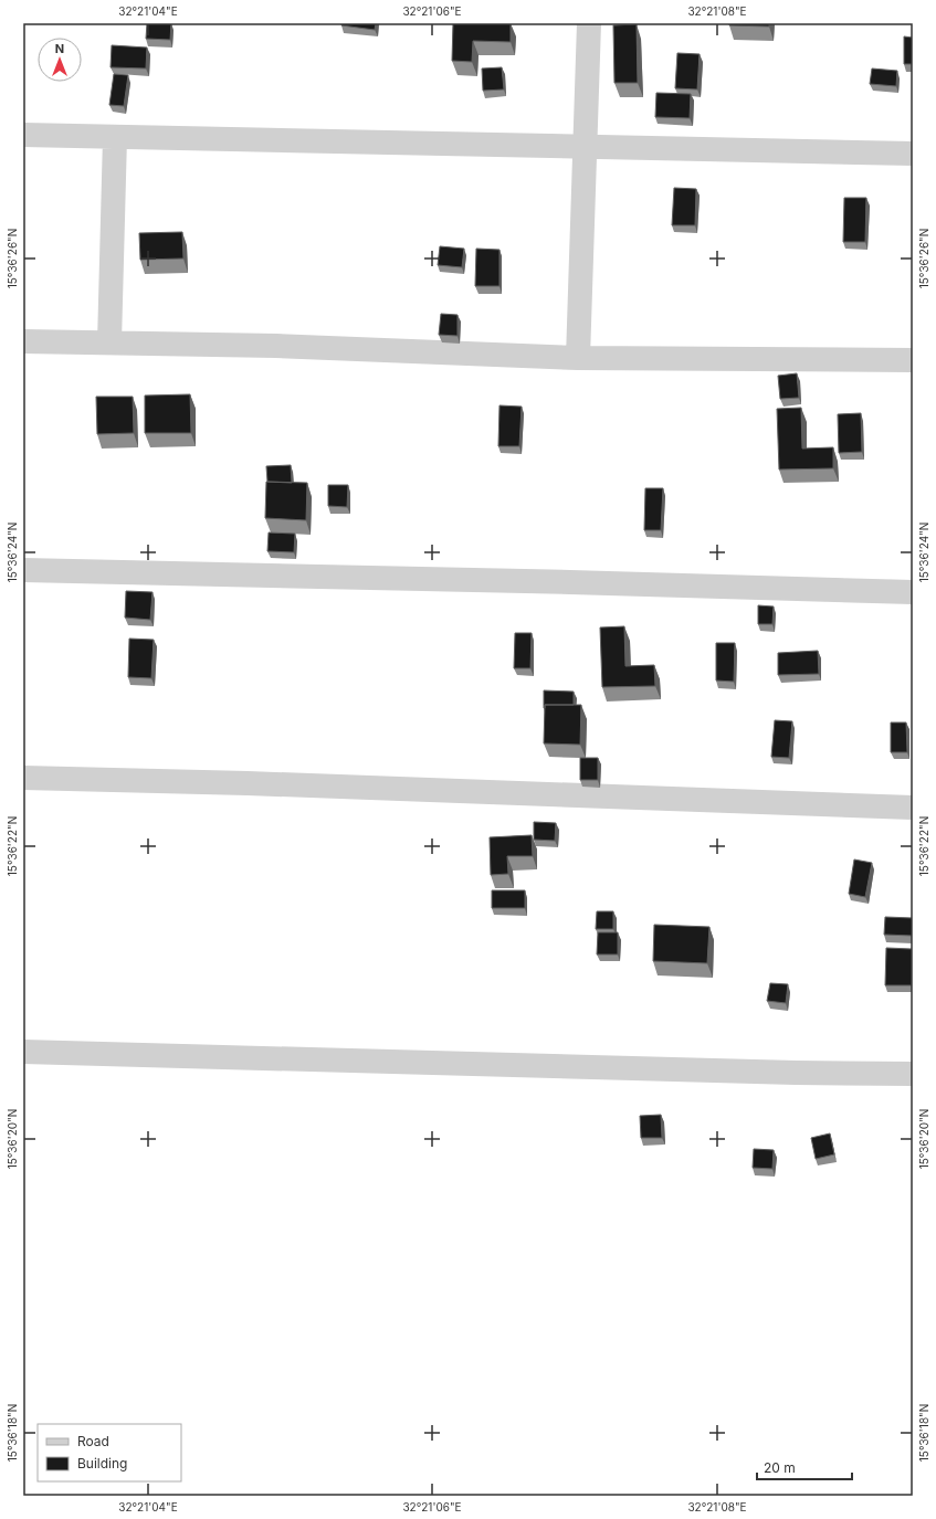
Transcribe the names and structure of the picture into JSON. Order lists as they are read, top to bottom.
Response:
{
  "legend": ["Road", "Building"],
  "scale_bar": "20 m",
  "north": "top",
  "coordinates": [
    "32°21'04\"E",
    "32°21'06\"E",
    "32°21'08\"E",
    "15°36'26\"N",
    "15°36'24\"N",
    "15°36'22\"N",
    "15°36'20\"N",
    "15°36'18\"N"
  ]
}
